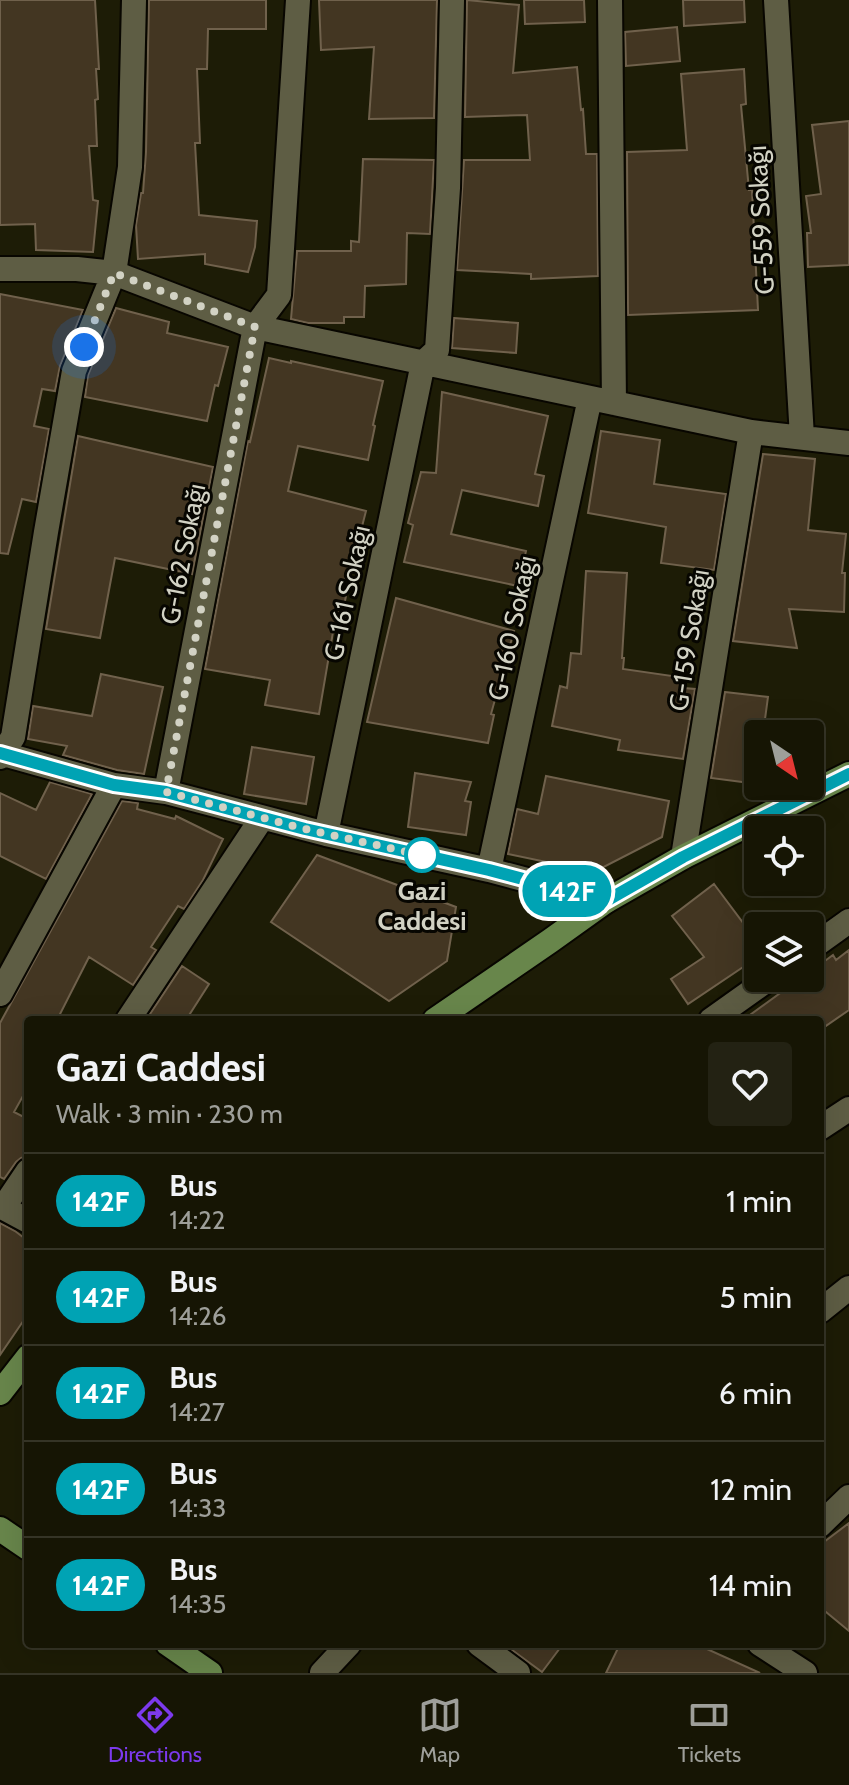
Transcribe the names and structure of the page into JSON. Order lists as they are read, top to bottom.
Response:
{
  "streets": {
    "street": [
      "G-559 Sokağı",
      "G-162 Sokağı",
      "G-161 Sokağı",
      "G-160 Sokağı",
      "G-159 Sokağı"
    ]
  },
  "places": ["Gazi Caddesi"],
  "lines": ["bus line 142F"],
  "north": "bottom right",
  "page": {
    "on_map": "142F",
    "heading": ["Gazi Caddesi", "Walk · 3 min · 230 m"],
    "list": [
      {
        "mark": "142F",
        "name": "Bus",
        "note": "14:22",
        "value": "1 min"
      },
      {
        "mark": "142F",
        "name": "Bus",
        "note": "14:26",
        "value": "5 min"
      },
      {
        "mark": "142F",
        "name": "Bus",
        "note": "14:27",
        "value": "6 min"
      },
      {
        "mark": "142F",
        "name": "Bus",
        "note": "14:33",
        "value": "12 min"
      },
      {
        "mark": "142F",
        "name": "Bus",
        "note": "14:35",
        "value": "14 min"
      }
    ],
    "tabs": ["Directions", "Map", "Tickets"]
  }
}
